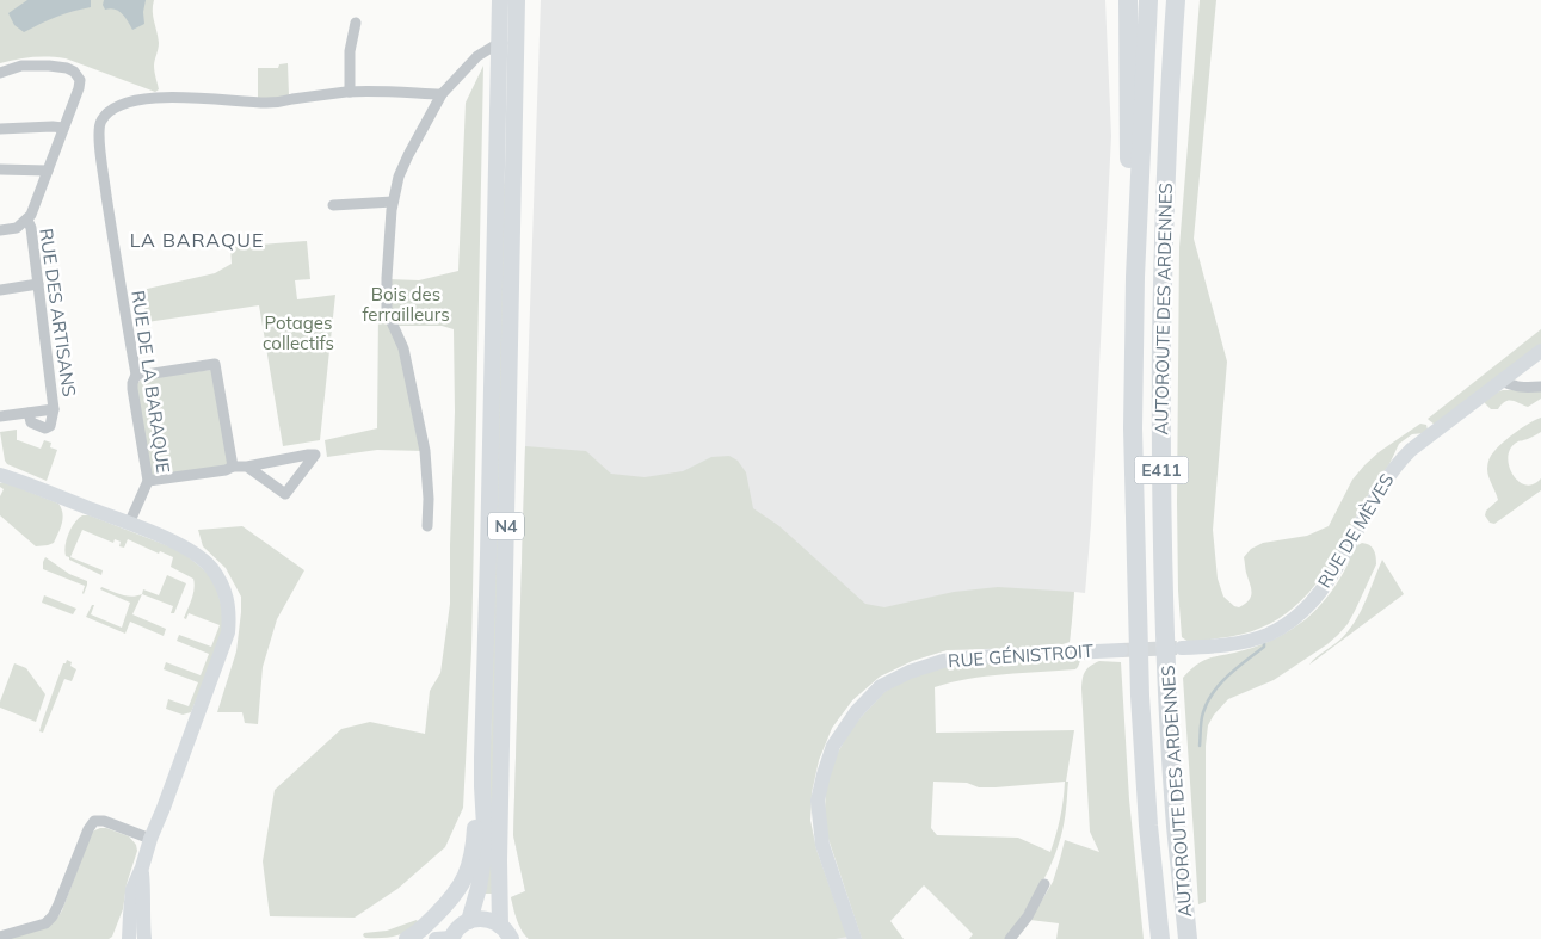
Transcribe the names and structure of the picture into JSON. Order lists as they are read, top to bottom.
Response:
{
  "streets": {
    "highway": ["AUTOROUTE DES ARDENNES", "E411"],
    "main road": ["N4"],
    "street": [
      "RUE DES ARTISANS",
      "RUE DE LA BARAQUE",
      "RUE DE MÈVES",
      "RUE GÉNISTROIT"
    ]
  },
  "districts": ["LA BARAQUE"],
  "parks": ["Bois des ferrailleurs", "Potages collectifs"]
}
